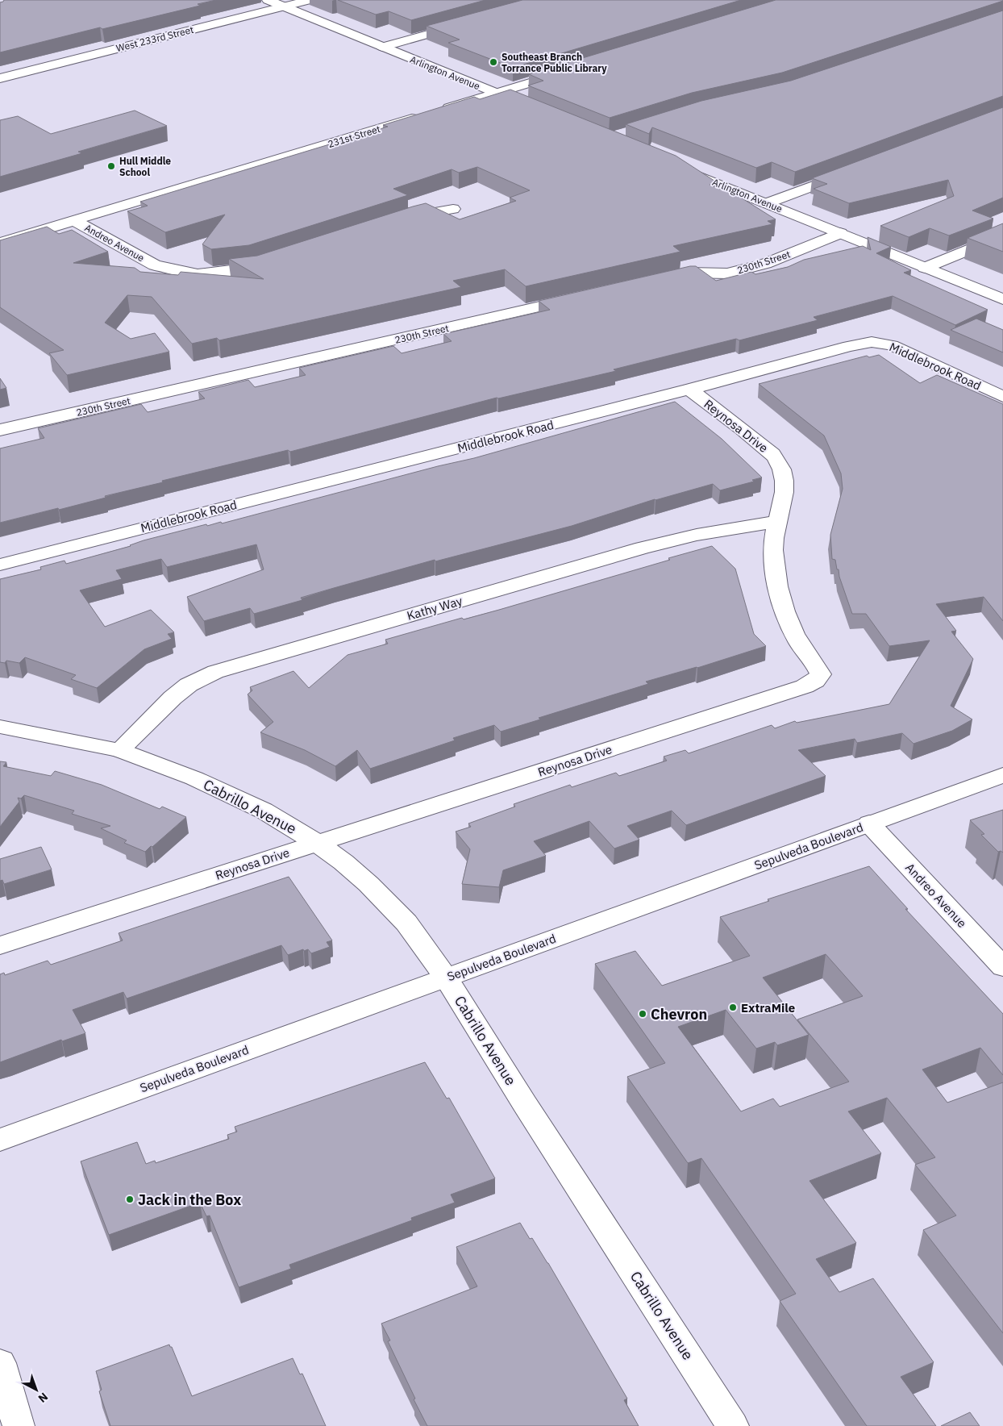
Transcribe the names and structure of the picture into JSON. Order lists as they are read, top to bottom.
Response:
{
  "streets": {
    "street": [
      "West 233rd Street",
      "Arlington Avenue",
      "231st Street",
      "Andreo Avenue",
      "230th Street",
      "Middlebrook Road",
      "Reynosa Drive",
      "Kathy Way",
      "Cabrillo Avenue",
      "Sepulveda Boulevard"
    ]
  },
  "crossings": [
    ["West 233rd Street", "Arlington Avenue"],
    ["Arlington Avenue", "230th Street"],
    ["231st Street", "Andreo Avenue"],
    ["Andreo Avenue", "Sepulveda Boulevard"],
    ["Middlebrook Road", "Reynosa Drive"],
    ["Reynosa Drive", "Kathy Way"],
    ["Reynosa Drive", "Cabrillo Avenue"],
    ["Kathy Way", "Cabrillo Avenue"],
    ["Cabrillo Avenue", "Sepulveda Boulevard"]
  ],
  "places": [
    "Southeast Branch Torrance Public Library",
    "Hull Middle School",
    "ExtraMile",
    "Chevron",
    "Jack in the Box"
  ],
  "north": "bottom right"
}
